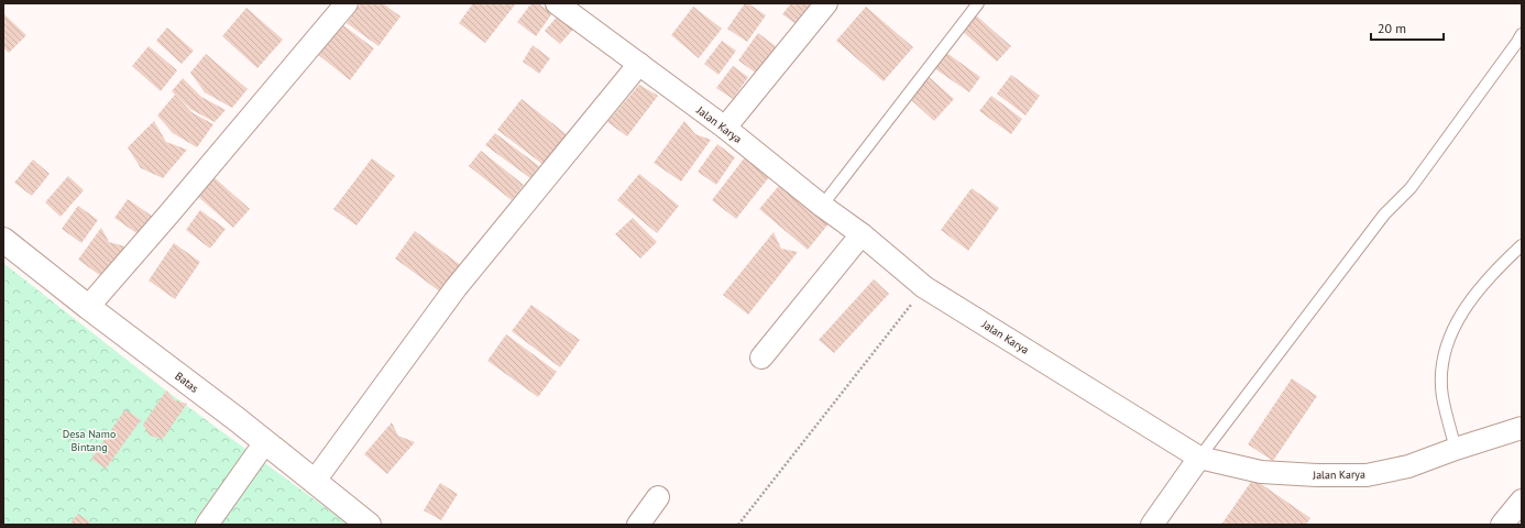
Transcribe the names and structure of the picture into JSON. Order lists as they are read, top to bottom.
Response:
{
  "streets": {
    "street": ["Jalan Karya", "Batas"]
  },
  "parks": ["Desa Namo Bintang"],
  "scale_bar": "20 m"
}
